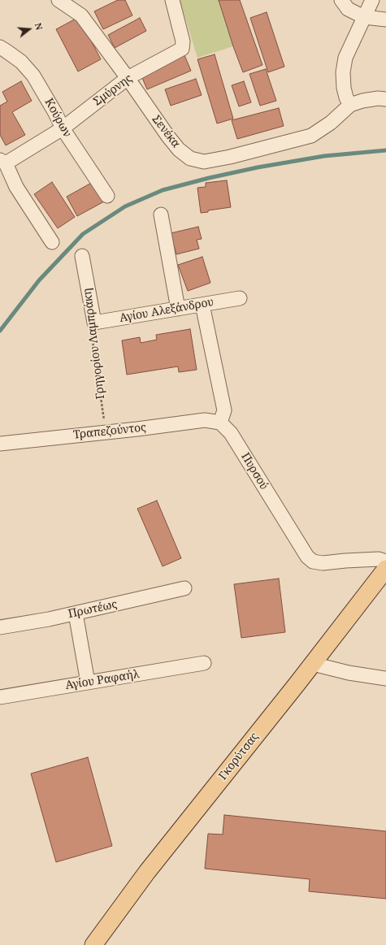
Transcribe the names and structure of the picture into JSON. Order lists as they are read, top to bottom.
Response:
{
  "streets": {
    "main road": ["Γκορύτσας"],
    "street": [
      "Σμύρνης",
      "Κούρων",
      "Σενέκα",
      "Αγίου Αλεξάνδρου",
      "Γρηγορίου Λαμπράκη",
      "Τραπεζούντος",
      "Πυρσού",
      "Πρωτέως",
      "Αγίου Ραφαήλ"
    ]
  },
  "crossings": [
    ["Σμύρνης", "Κούρων"],
    ["Σμύρνης", "Σενέκα"],
    ["Αγίου Αλεξάνδρου", "Γρηγορίου Λαμπράκη"],
    ["Γρηγορίου Λαμπράκη", "Τραπεζούντος"],
    ["Τραπεζούντος", "Πυρσού"]
  ],
  "north": "right"
}
